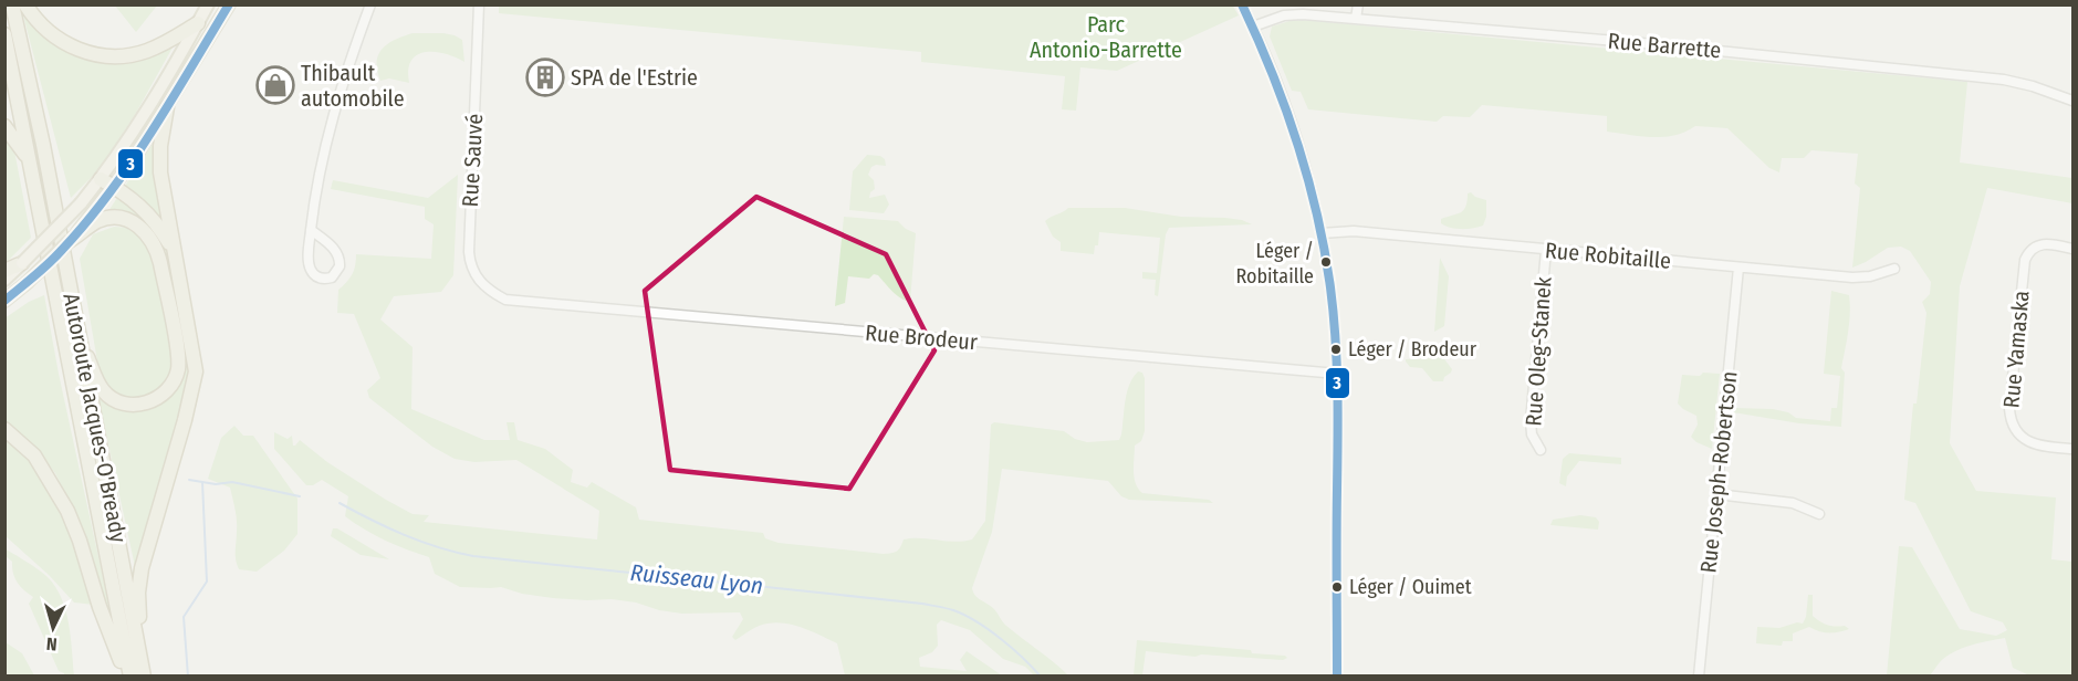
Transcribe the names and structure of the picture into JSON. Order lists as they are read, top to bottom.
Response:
{
  "streets": {
    "highway": ["Autoroute Jacques-O'Bready"],
    "street": [
      "Rue Barrette",
      "Rue Sauvé",
      "Rue Robitaille",
      "Rue Brodeur",
      "Rue Yamaska",
      "Rue Oleg-Stanek",
      "Rue Joseph-Robertson"
    ]
  },
  "crossings": [
    ["Rue Sauvé", "Rue Brodeur"],
    ["Rue Robitaille", "Rue Oleg-Stanek"],
    ["Rue Robitaille", "Rue Joseph-Robertson"]
  ],
  "water": ["Ruisseau Lyon"],
  "parks": ["Parc Antonio-Barrette"],
  "places": {
    "building": ["SPA de l'Estrie"],
    "shop": ["Thibault automobile"],
    "other": ["Léger / Robitaille", "Léger / Brodeur", "Léger / Ouimet"]
  },
  "lines": ["transit line 3"],
  "north": "bottom"
}
